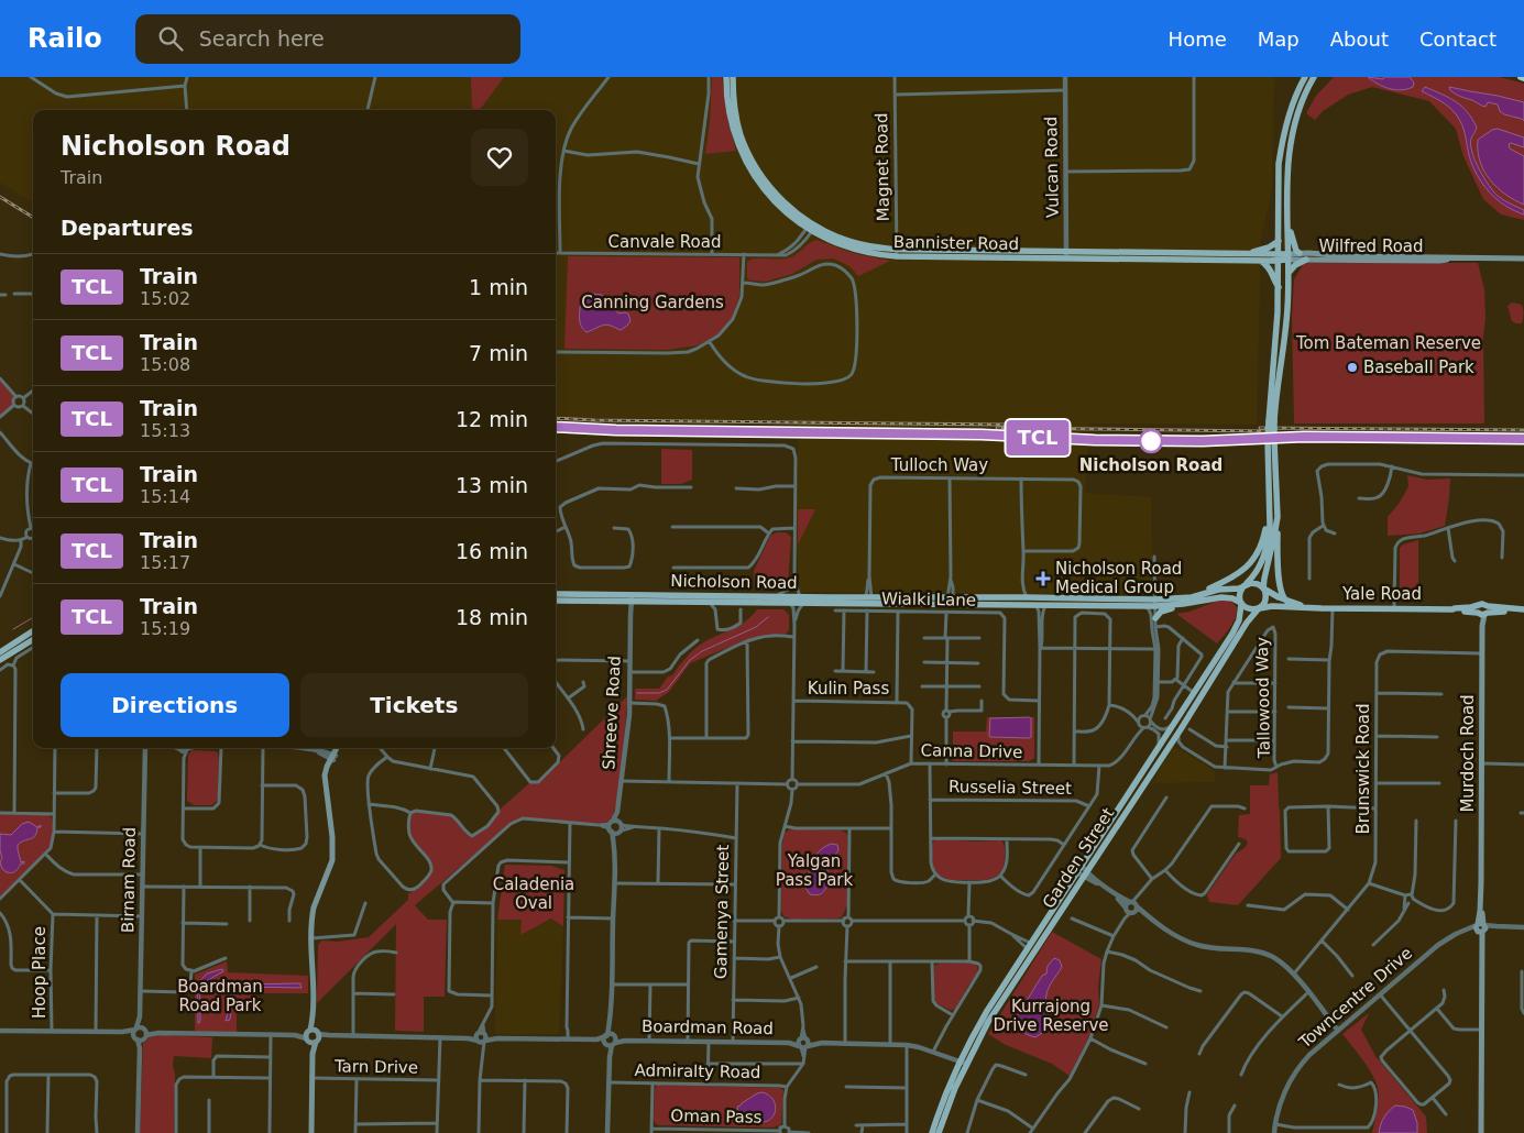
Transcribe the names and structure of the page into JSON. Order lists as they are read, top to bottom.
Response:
{
  "streets": {
    "main road": [
      "Bannister Road",
      "Wilfred Road",
      "Nicholson Road",
      "Yale Road",
      "Murdoch Road",
      "Garden Street"
    ],
    "street": [
      "Magnet Road",
      "Vulcan Road",
      "Canvale Road",
      "Tulloch Way",
      "Wialki Lane",
      "Kulin Pass",
      "Tallowood Way",
      "Shreeve Road",
      "Canna Drive",
      "Brunswick Road",
      "Russelia Street",
      "Birnam Road",
      "Gamenya Street",
      "Hoop Place",
      "Towncentre Drive",
      "Boardman Road",
      "Tarn Drive",
      "Admiralty Road",
      "Oman Pass"
    ]
  },
  "crossings": [
    ["Magnet Road", "Bannister Road"],
    ["Vulcan Road", "Bannister Road"],
    ["Canvale Road", "Bannister Road"],
    ["Bannister Road", "Wilfred Road"],
    ["Tulloch Way", "Nicholson Road"],
    ["Nicholson Road", "Yale Road"],
    ["Nicholson Road", "Shreeve Road"],
    ["Nicholson Road", "Garden Street"],
    ["Yale Road", "Murdoch Road"],
    ["Yale Road", "Garden Street"],
    ["Kulin Pass", "Canna Drive"],
    ["Shreeve Road", "Boardman Road"],
    ["Shreeve Road", "Admiralty Road"],
    ["Murdoch Road", "Brunswick Road"],
    ["Murdoch Road", "Towncentre Drive"],
    ["Garden Street", "Boardman Road"],
    ["Gamenya Street", "Boardman Road"]
  ],
  "parks": [
    "Canning Gardens",
    "Tom Bateman Reserve",
    "Yalgan Pass Park",
    "Caladenia Oval",
    "Boardman Road Park",
    "Kurrajong Drive Reserve"
  ],
  "places": {
    "other": ["Baseball Park", "Nicholson Road"],
    "health": ["Nicholson Road Medical Group"]
  },
  "page": {
    "header": "Railo",
    "search": "Search here",
    "nav": [
      "Home",
      "Map",
      "About",
      "Contact"
    ],
    "on_map": "TCL",
    "heading": [
      ["Nicholson Road", "Train"],
      "Departures"
    ],
    "list": [
      {
        "mark": "TCL",
        "name": "Train",
        "note": "15:02",
        "value": "1 min"
      },
      {
        "mark": "TCL",
        "name": "Train",
        "note": "15:08",
        "value": "7 min"
      },
      {
        "mark": "TCL",
        "name": "Train",
        "note": "15:13",
        "value": "12 min"
      },
      {
        "mark": "TCL",
        "name": "Train",
        "note": "15:14",
        "value": "13 min"
      },
      {
        "mark": "TCL",
        "name": "Train",
        "note": "15:17",
        "value": "16 min"
      },
      {
        "mark": "TCL",
        "name": "Train",
        "note": "15:19",
        "value": "18 min"
      }
    ],
    "buttons": ["Directions", "Tickets"]
  }
}
